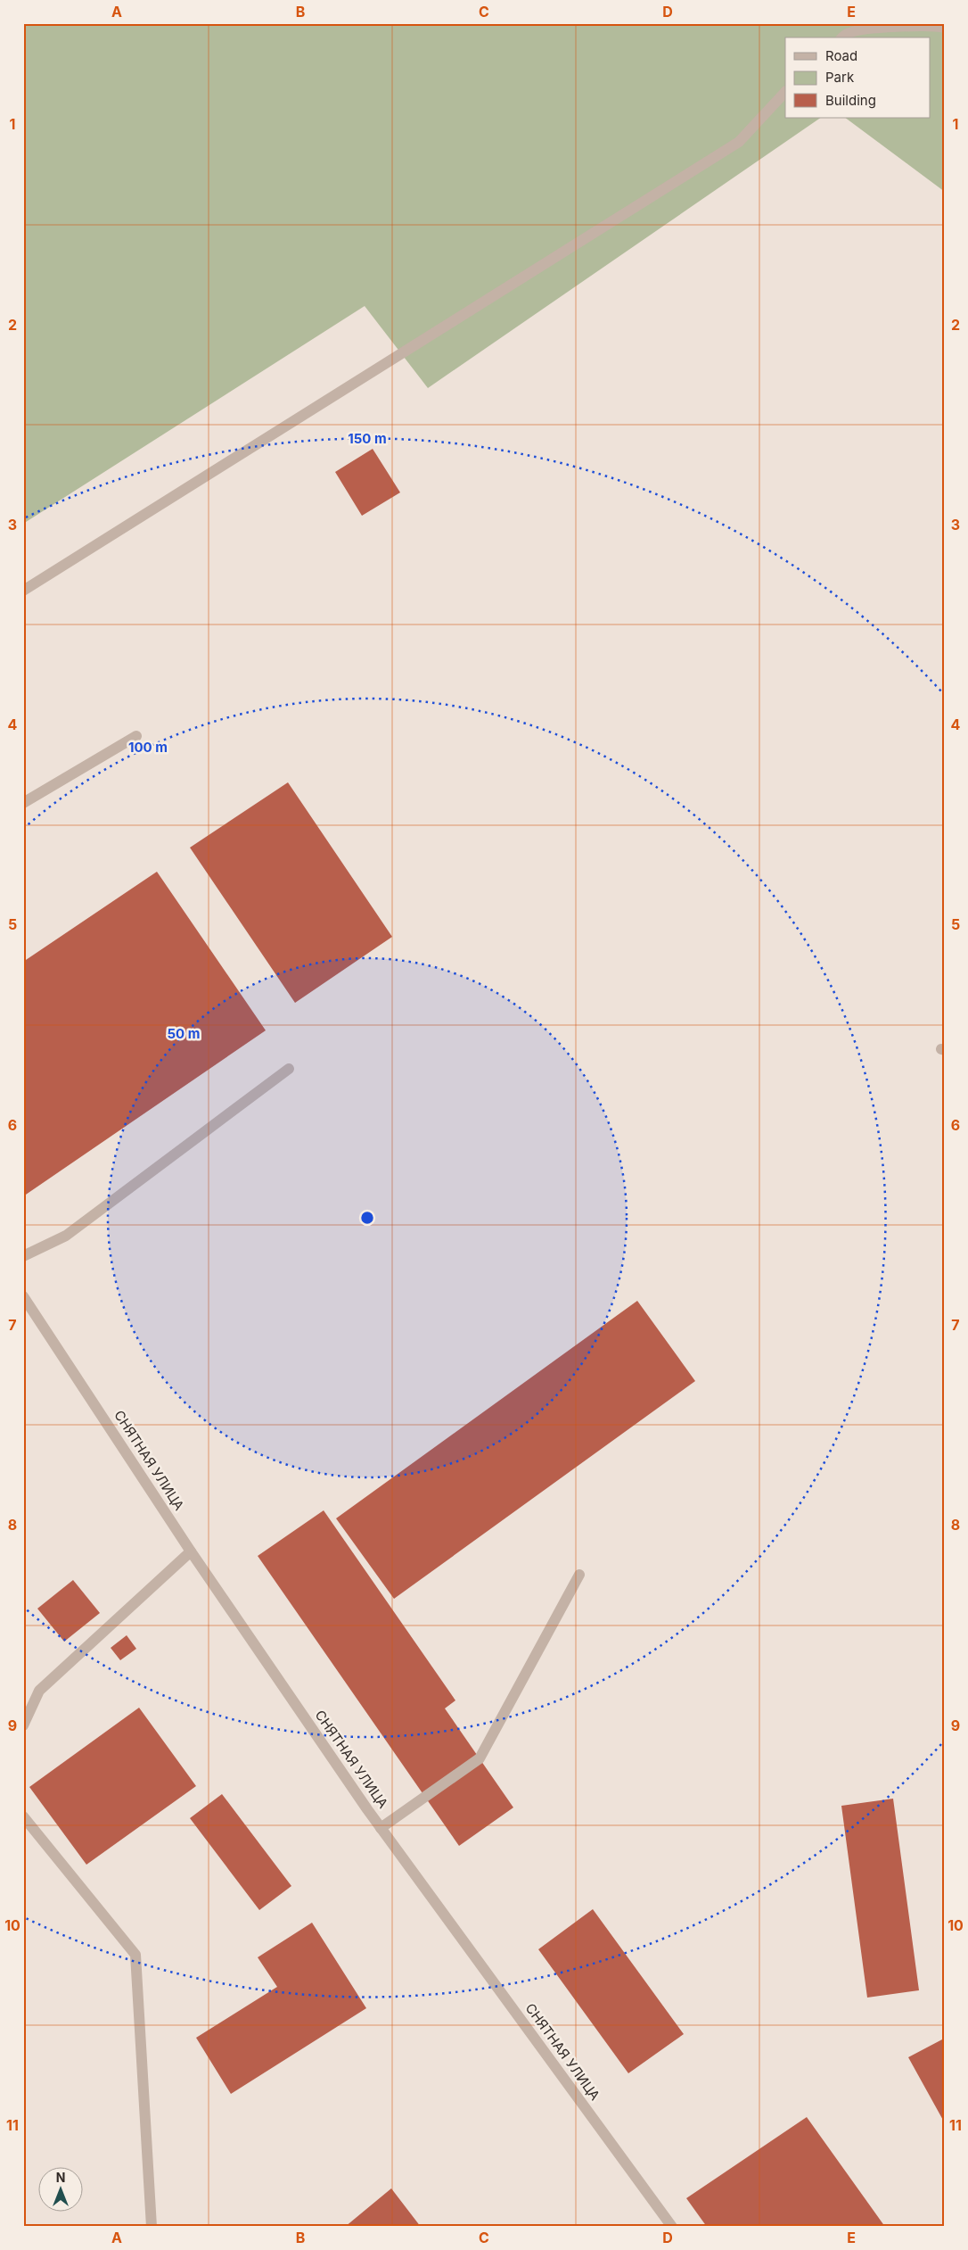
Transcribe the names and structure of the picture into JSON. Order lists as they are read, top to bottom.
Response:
{
  "streets": {
    "street": ["СНЯТНАЯ УЛИЦА"]
  },
  "legend": ["Road", "Park", "Building"],
  "north": "top",
  "grid": {
    "columns": [
      "A",
      "B",
      "C",
      "D",
      "E"
    ],
    "rows": [
      "1",
      "2",
      "3",
      "4",
      "5",
      "6",
      "7",
      "8",
      "9",
      "10",
      "11"
    ]
  },
  "rings": ["150 m", "100 m", "50 m"]
}
